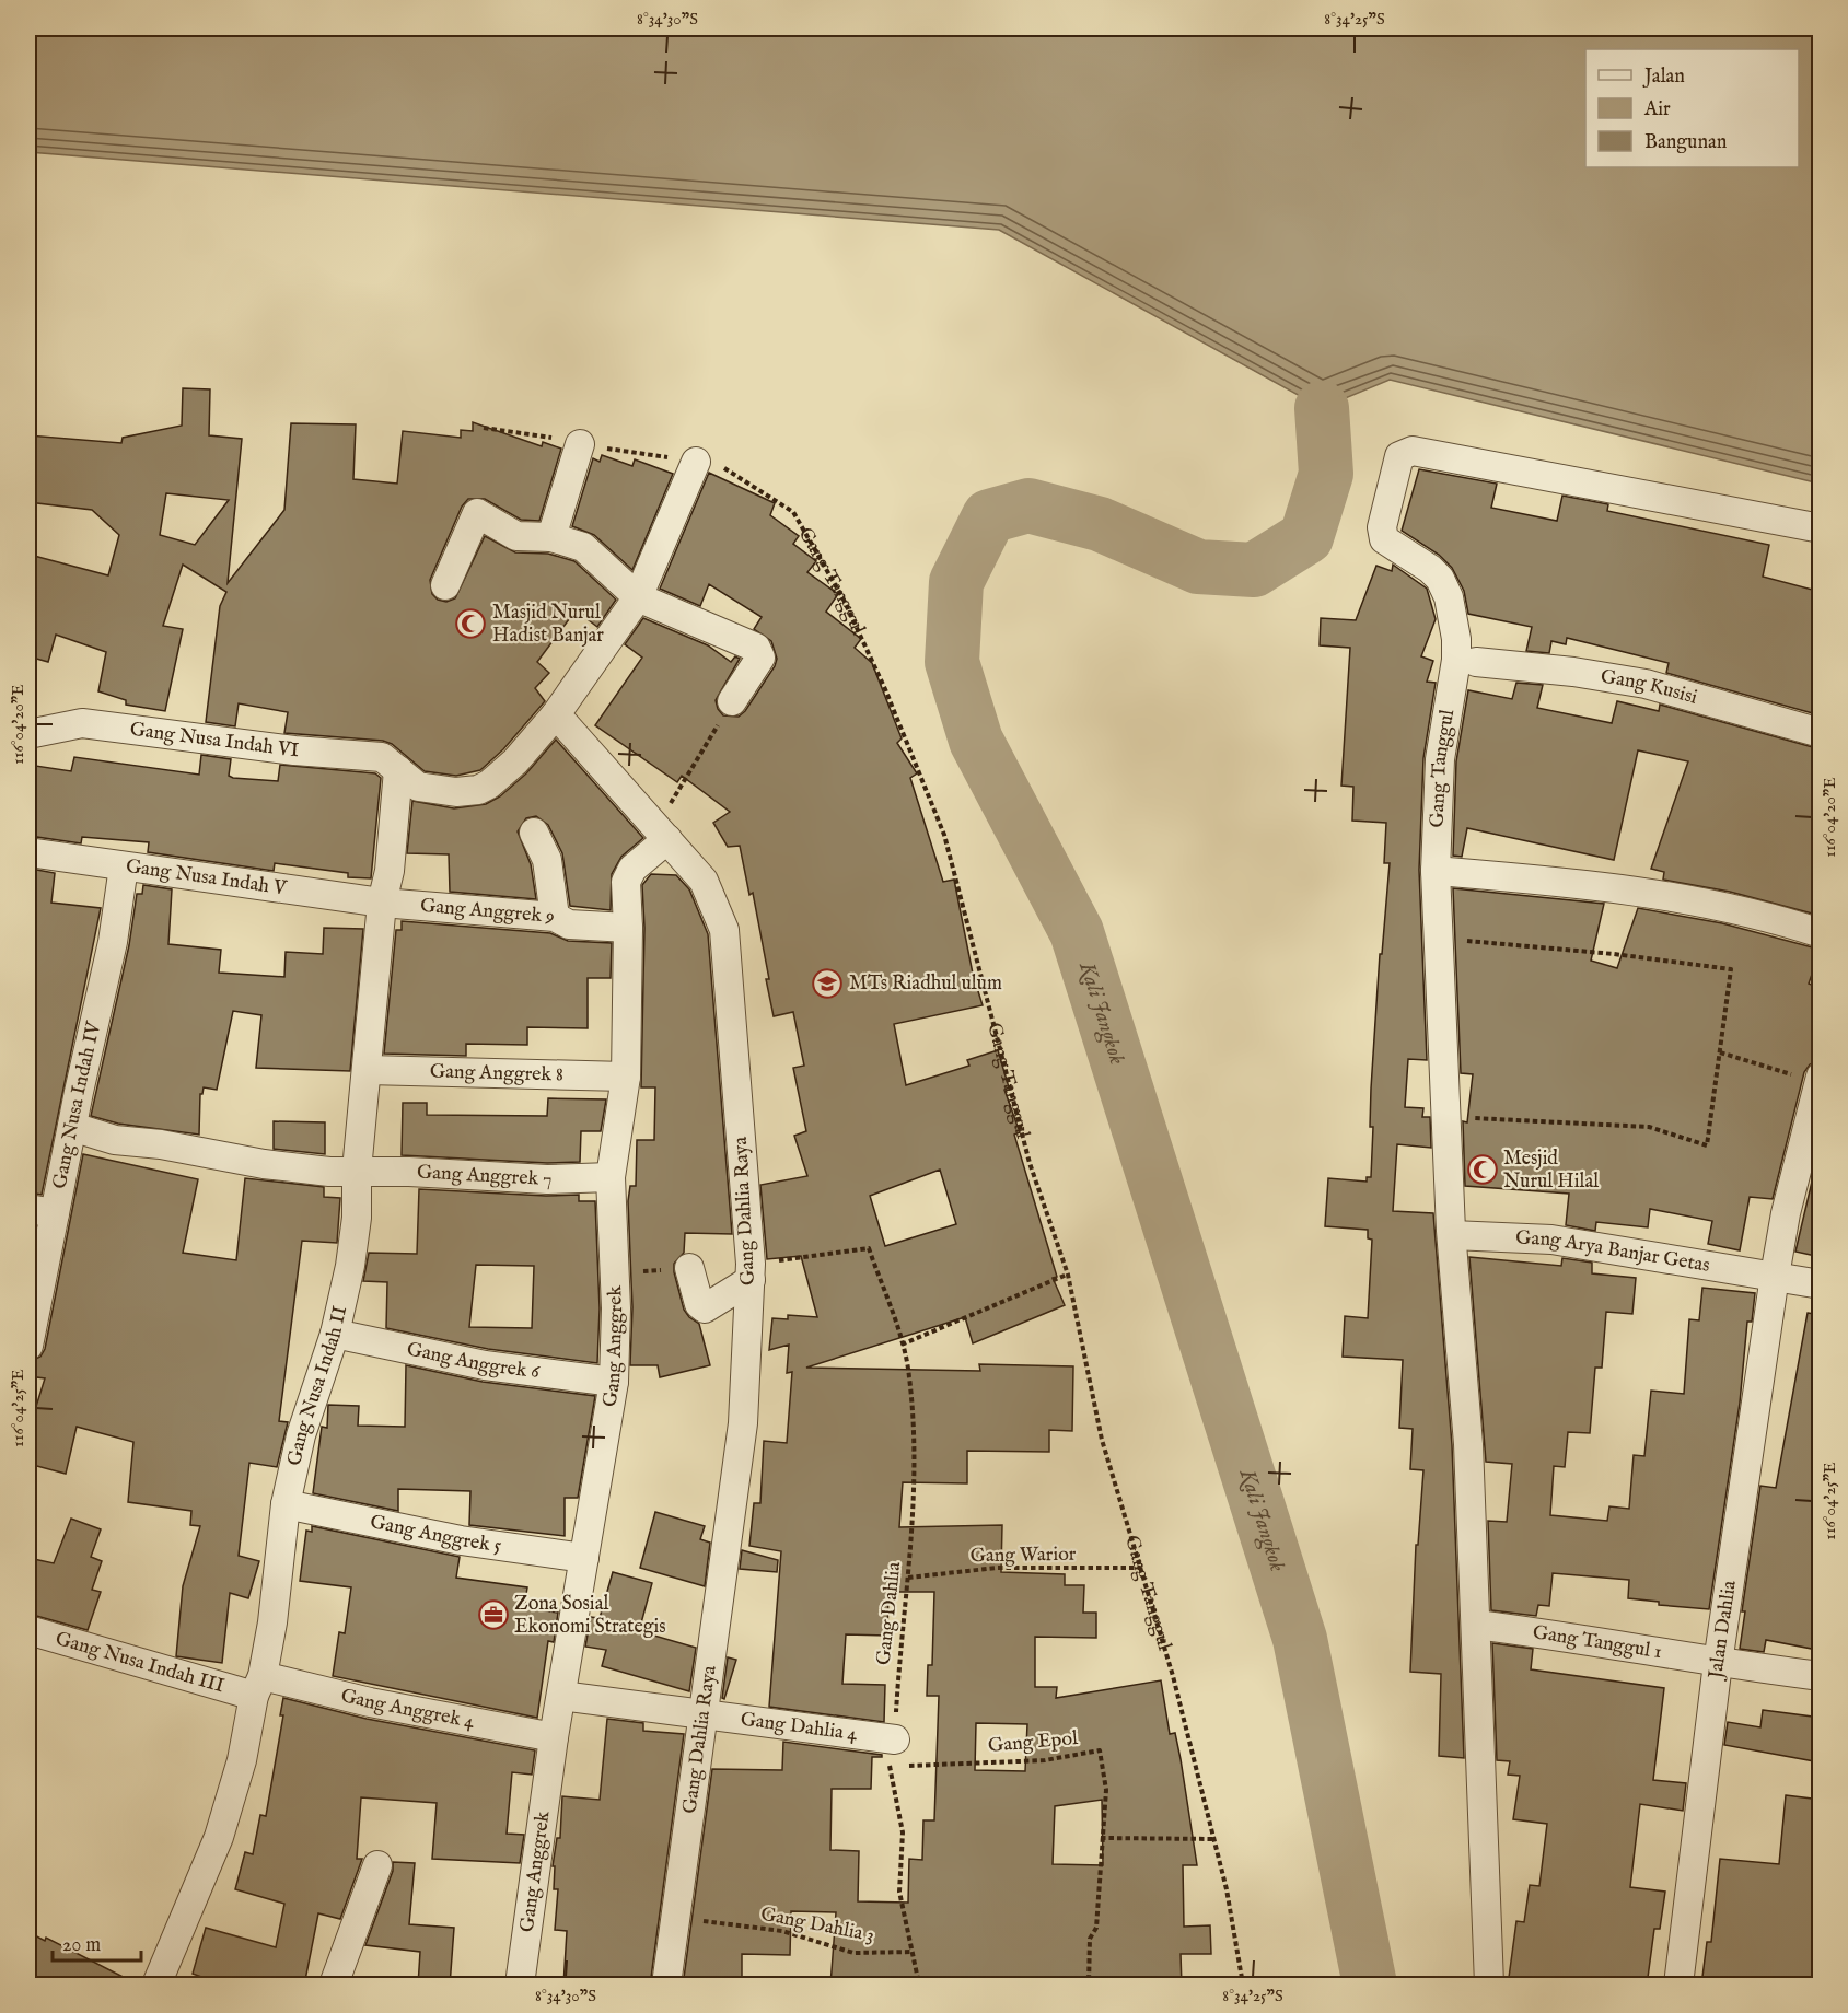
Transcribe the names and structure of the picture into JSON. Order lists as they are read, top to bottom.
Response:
{
  "streets": {
    "street": [
      "Gang Tanggul",
      "Gang Kusisi",
      "Gang Nusa Indah VI",
      "Gang Nusa Indah V",
      "Gang Anggrek 9",
      "Gang Anggrek 8",
      "Gang Nusa Indah IV",
      "Gang Anggrek 7",
      "Gang Dahlia Raya",
      "Gang Arya Banjar Getas",
      "Gang Anggrek",
      "Gang Anggrek 6",
      "Gang Nusa Indah II",
      "Gang Anggrek 5",
      "Jalan Dahlia",
      "Gang Tanggul 1",
      "Gang Nusa Indah III",
      "Gang Anggrek 4",
      "Gang Dahlia 4"
    ],
    "path": [
      "Gang Warior",
      "Gang Dahlia",
      "Gang Epol",
      "Gang Dahlia 3"
    ]
  },
  "crossings": [
    ["Gang Tanggul", "Gang Arya Banjar Getas"],
    ["Gang Tanggul", "Gang Warior"],
    ["Gang Tanggul", "Gang Tanggul 1"],
    ["Gang Nusa Indah VI", "Gang Dahlia Raya"],
    ["Gang Nusa Indah VI", "Gang Nusa Indah II"],
    ["Gang Nusa Indah V", "Gang Anggrek 9"],
    ["Gang Nusa Indah V", "Gang Nusa Indah IV"],
    ["Gang Nusa Indah V", "Gang Nusa Indah II"],
    ["Gang Anggrek 9", "Gang Anggrek"],
    ["Gang Anggrek 9", "Gang Nusa Indah II"],
    ["Gang Anggrek 8", "Gang Anggrek"],
    ["Gang Anggrek 8", "Gang Nusa Indah II"],
    ["Gang Nusa Indah IV", "Gang Anggrek 7"],
    ["Gang Anggrek 7", "Gang Anggrek"],
    ["Gang Anggrek 7", "Gang Nusa Indah II"],
    ["Gang Dahlia Raya", "Gang Anggrek"],
    ["Gang Dahlia Raya", "Gang Dahlia"],
    ["Gang Dahlia Raya", "Gang Dahlia 4"],
    ["Gang Dahlia Raya", "Gang Dahlia 3"],
    ["Gang Arya Banjar Getas", "Jalan Dahlia"],
    ["Gang Anggrek", "Gang Anggrek 6"],
    ["Gang Anggrek", "Gang Anggrek 5"],
    ["Gang Anggrek", "Gang Anggrek 4"],
    ["Gang Anggrek", "Gang Dahlia 4"],
    ["Gang Anggrek 6", "Gang Nusa Indah II"],
    ["Gang Nusa Indah II", "Gang Anggrek 5"],
    ["Gang Nusa Indah II", "Gang Nusa Indah III"],
    ["Gang Nusa Indah II", "Gang Anggrek 4"],
    ["Gang Warior", "Gang Dahlia"],
    ["Gang Dahlia", "Gang Dahlia 4"],
    ["Gang Dahlia", "Gang Dahlia 3"],
    ["Jalan Dahlia", "Gang Tanggul 1"],
    ["Gang Nusa Indah III", "Gang Anggrek 4"]
  ],
  "water": ["Kali Jangkok"],
  "places": {
    "mosque": ["Masjid Nurul Hadist Banjar", "Mesjid Nurul Hilal"],
    "school or university": ["MTs Riadhul ulum"],
    "office": ["Zona Sosial Ekonomi Strategis"]
  },
  "legend": ["Jalan", "Air", "Bangunan"],
  "scale_bar": "20 m",
  "coordinates": [
    "8°34'30\"S",
    "8°34'25\"S",
    "116°04'20\"E",
    "116°04'25\"E"
  ]
}
